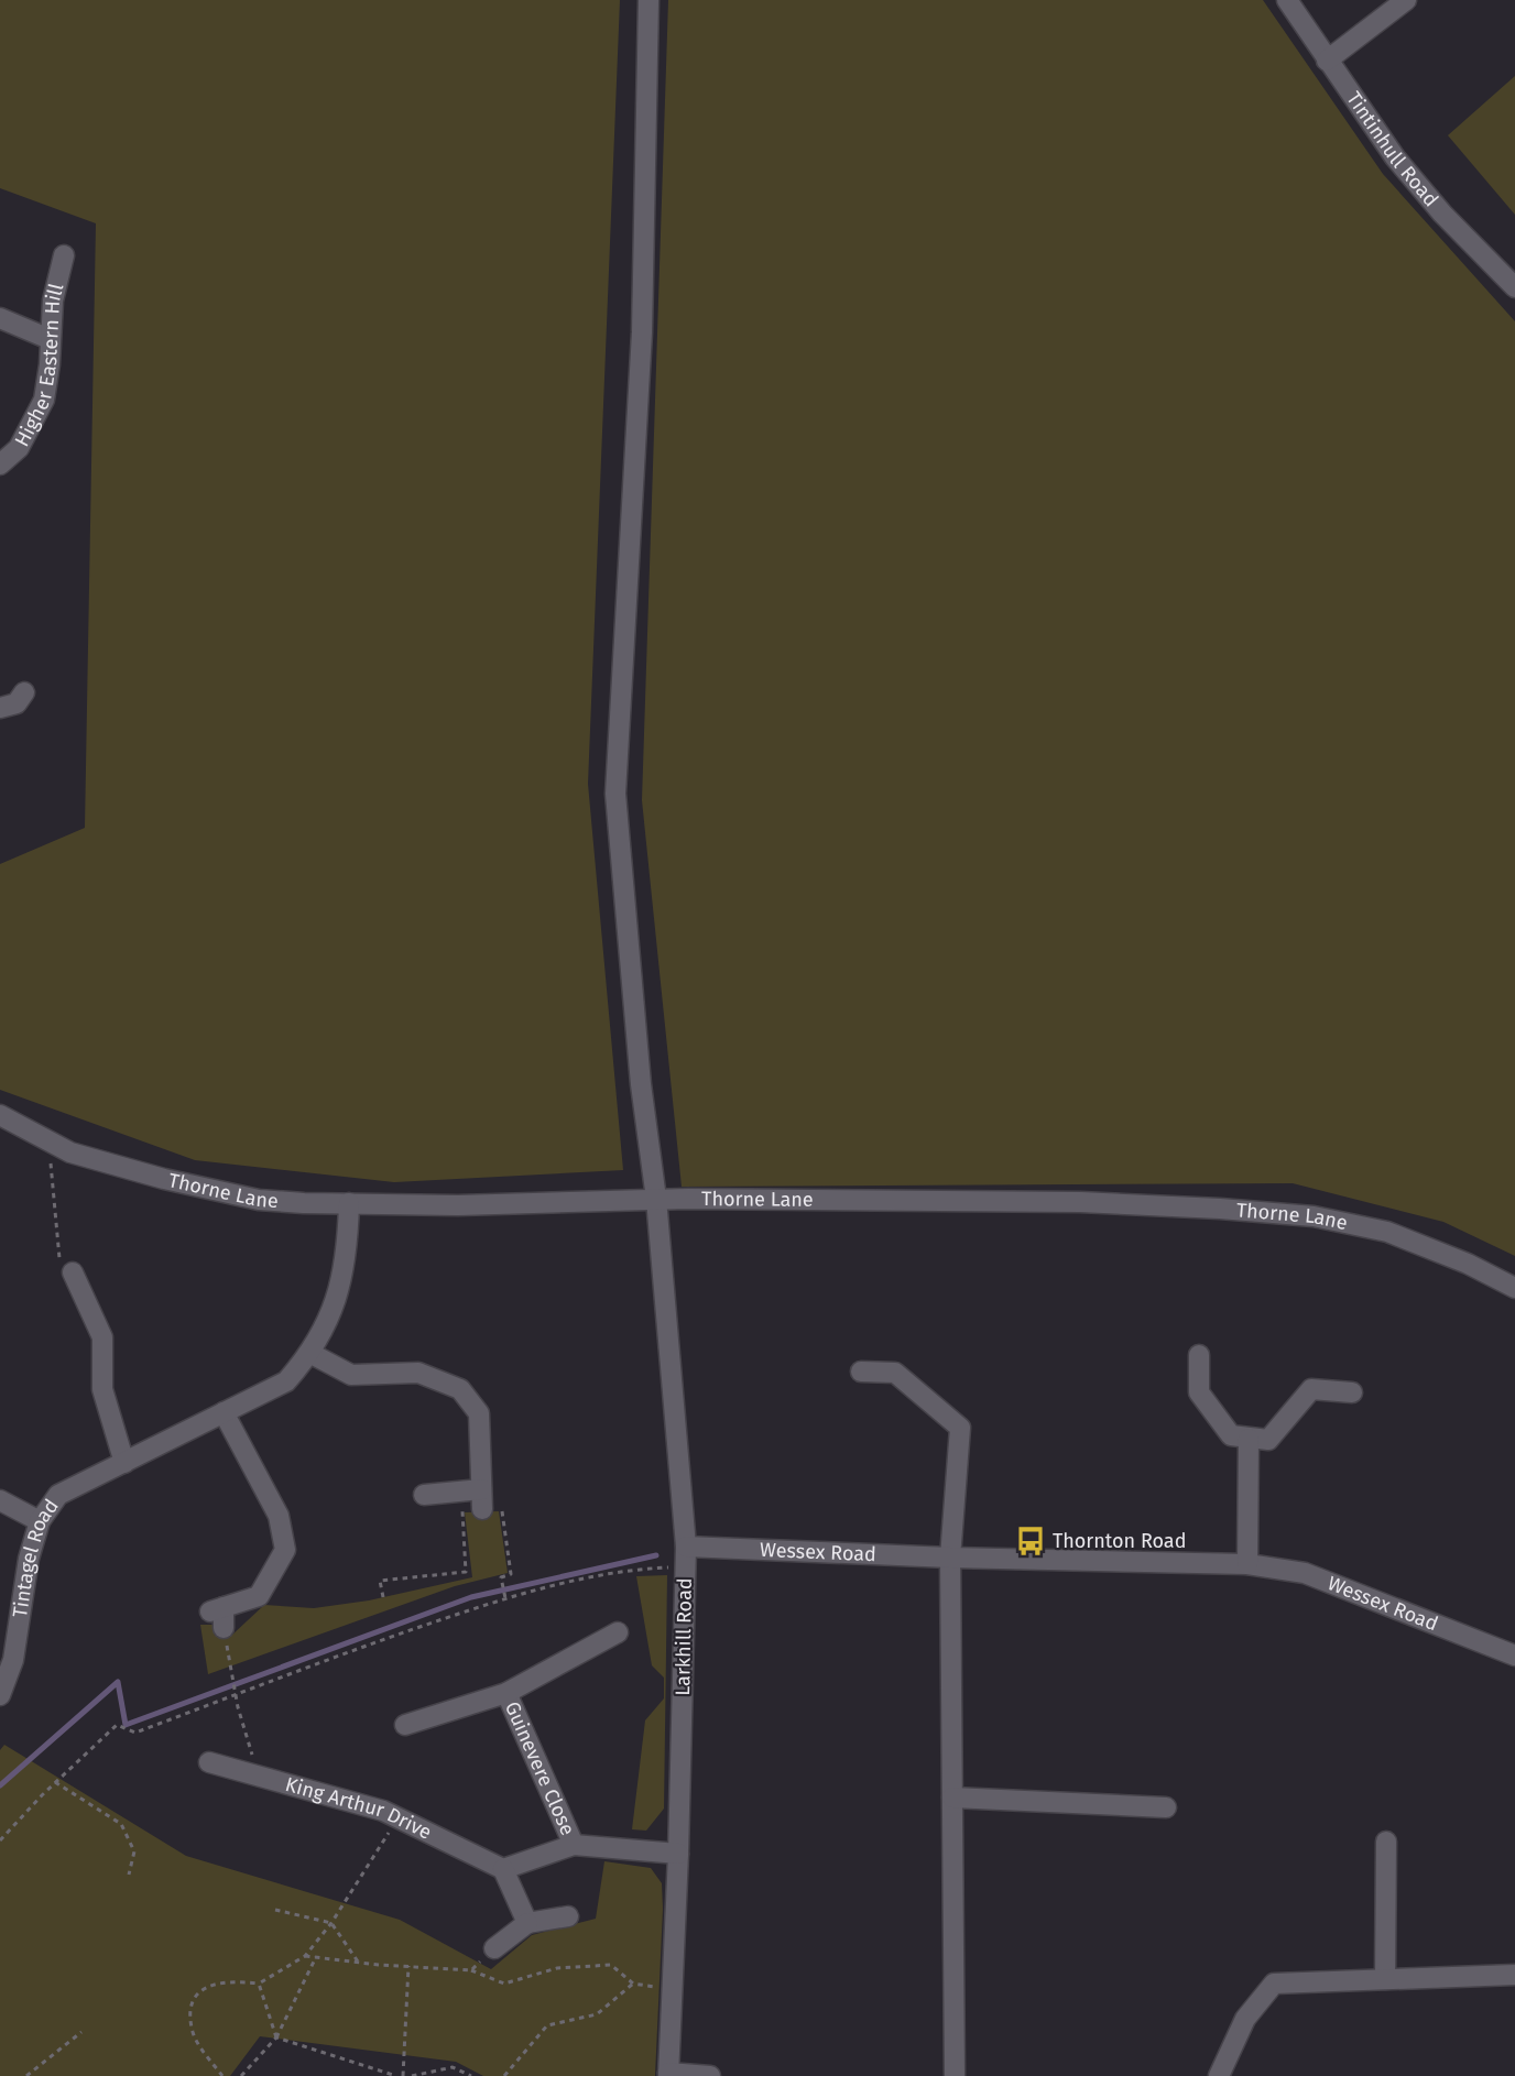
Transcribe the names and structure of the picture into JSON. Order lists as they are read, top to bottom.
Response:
{
  "streets": {
    "street": [
      "Tintinhull Road",
      "Higher Eastern Hill",
      "Thorne Lane",
      "Wessex Road",
      "Tintagel Road",
      "Larkhill Road",
      "Guinevere Close",
      "King Arthur Drive"
    ]
  },
  "crossings": [
    ["Thorne Lane", "Tintagel Road"],
    ["Thorne Lane", "Larkhill Road"],
    ["Wessex Road", "Larkhill Road"]
  ],
  "places": {
    "bus stop": ["Thornton Road"]
  }
}
